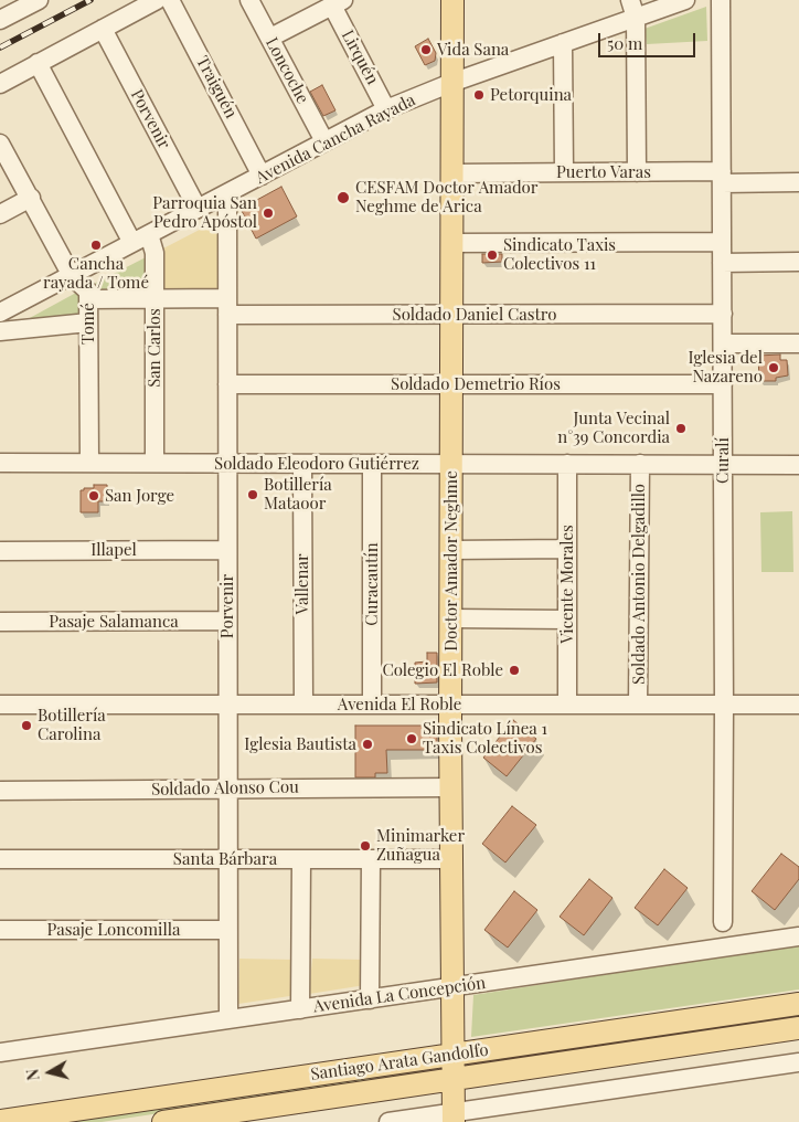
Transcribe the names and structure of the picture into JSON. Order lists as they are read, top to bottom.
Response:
{
  "streets": {
    "main road": ["Doctor Amador Neghme", "Santiago Arata Gandolfo"],
    "street": [
      "Lirquén",
      "Loncoche",
      "Traiguén",
      "Porvenir",
      "Avenida Cancha Rayada",
      "Puerto Varas",
      "Soldado Daniel Castro",
      "Tomé",
      "San Carlos",
      "Soldado Demetrio Ríos",
      "Curalí",
      "Soldado Eleodoro Gutiérrez",
      "Illapel",
      "Vallenar",
      "Curacautín",
      "Vicente Morales",
      "Soldado Antonio Delgadillo",
      "Pasaje Salamanca",
      "Avenida El Roble",
      "Soldado Alonso Cou",
      "Santa Bárbara",
      "Pasaje Loncomilla",
      "Avenida La Concepción"
    ]
  },
  "crossings": [
    ["Lirquén", "Avenida Cancha Rayada"],
    ["Loncoche", "Avenida Cancha Rayada"],
    ["Traiguén", "Avenida Cancha Rayada"],
    ["Porvenir", "Avenida Cancha Rayada"],
    ["Porvenir", "Soldado Daniel Castro"],
    ["Porvenir", "Soldado Demetrio Ríos"],
    ["Porvenir", "Soldado Eleodoro Gutiérrez"],
    ["Porvenir", "Illapel"],
    ["Porvenir", "Pasaje Salamanca"],
    ["Porvenir", "Avenida El Roble"],
    ["Porvenir", "Soldado Alonso Cou"],
    ["Porvenir", "Santa Bárbara"],
    ["Porvenir", "Pasaje Loncomilla"],
    ["Porvenir", "Avenida La Concepción"],
    ["Avenida Cancha Rayada", "Tomé"],
    ["Avenida Cancha Rayada", "San Carlos"],
    ["Avenida Cancha Rayada", "Doctor Amador Neghme"],
    ["Puerto Varas", "Curalí"],
    ["Puerto Varas", "Doctor Amador Neghme"],
    ["Soldado Daniel Castro", "Tomé"],
    ["Soldado Daniel Castro", "San Carlos"],
    ["Soldado Daniel Castro", "Curalí"],
    ["Soldado Daniel Castro", "Doctor Amador Neghme"],
    ["Tomé", "Soldado Eleodoro Gutiérrez"],
    ["San Carlos", "Soldado Eleodoro Gutiérrez"],
    ["Soldado Demetrio Ríos", "Curalí"],
    ["Soldado Demetrio Ríos", "Doctor Amador Neghme"],
    ["Curalí", "Soldado Eleodoro Gutiérrez"],
    ["Curalí", "Avenida El Roble"],
    ["Soldado Eleodoro Gutiérrez", "Doctor Amador Neghme"],
    ["Soldado Eleodoro Gutiérrez", "Vallenar"],
    ["Soldado Eleodoro Gutiérrez", "Curacautín"],
    ["Soldado Eleodoro Gutiérrez", "Vicente Morales"],
    ["Soldado Eleodoro Gutiérrez", "Soldado Antonio Delgadillo"],
    ["Doctor Amador Neghme", "Avenida El Roble"],
    ["Doctor Amador Neghme", "Soldado Alonso Cou"],
    ["Doctor Amador Neghme", "Santa Bárbara"],
    ["Doctor Amador Neghme", "Avenida La Concepción"],
    ["Doctor Amador Neghme", "Santiago Arata Gandolfo"],
    ["Vallenar", "Avenida El Roble"],
    ["Curacautín", "Avenida El Roble"],
    ["Vicente Morales", "Avenida El Roble"],
    ["Soldado Antonio Delgadillo", "Avenida El Roble"]
  ],
  "places": [
    "Vida Sana",
    "Petorquina",
    "CESFAM Doctor Amador Neghme de Arica",
    "Parroquia San Pedro Apóstol",
    "Cancha rayada / Tomé",
    "Sindicato Taxis Colectivos 11",
    "Iglesia del Nazareno",
    "Junta Vecinal n°39 Concordia",
    "Botillería Mataoor",
    "San Jorge",
    "Colegio El Roble",
    "Botillería Carolina",
    "Sindicato Línea 1 Taxis Colectivos",
    "Iglesia Bautista",
    "Minimarker Zuñagua"
  ],
  "scale_bar": "50 m",
  "north": "left"
}
